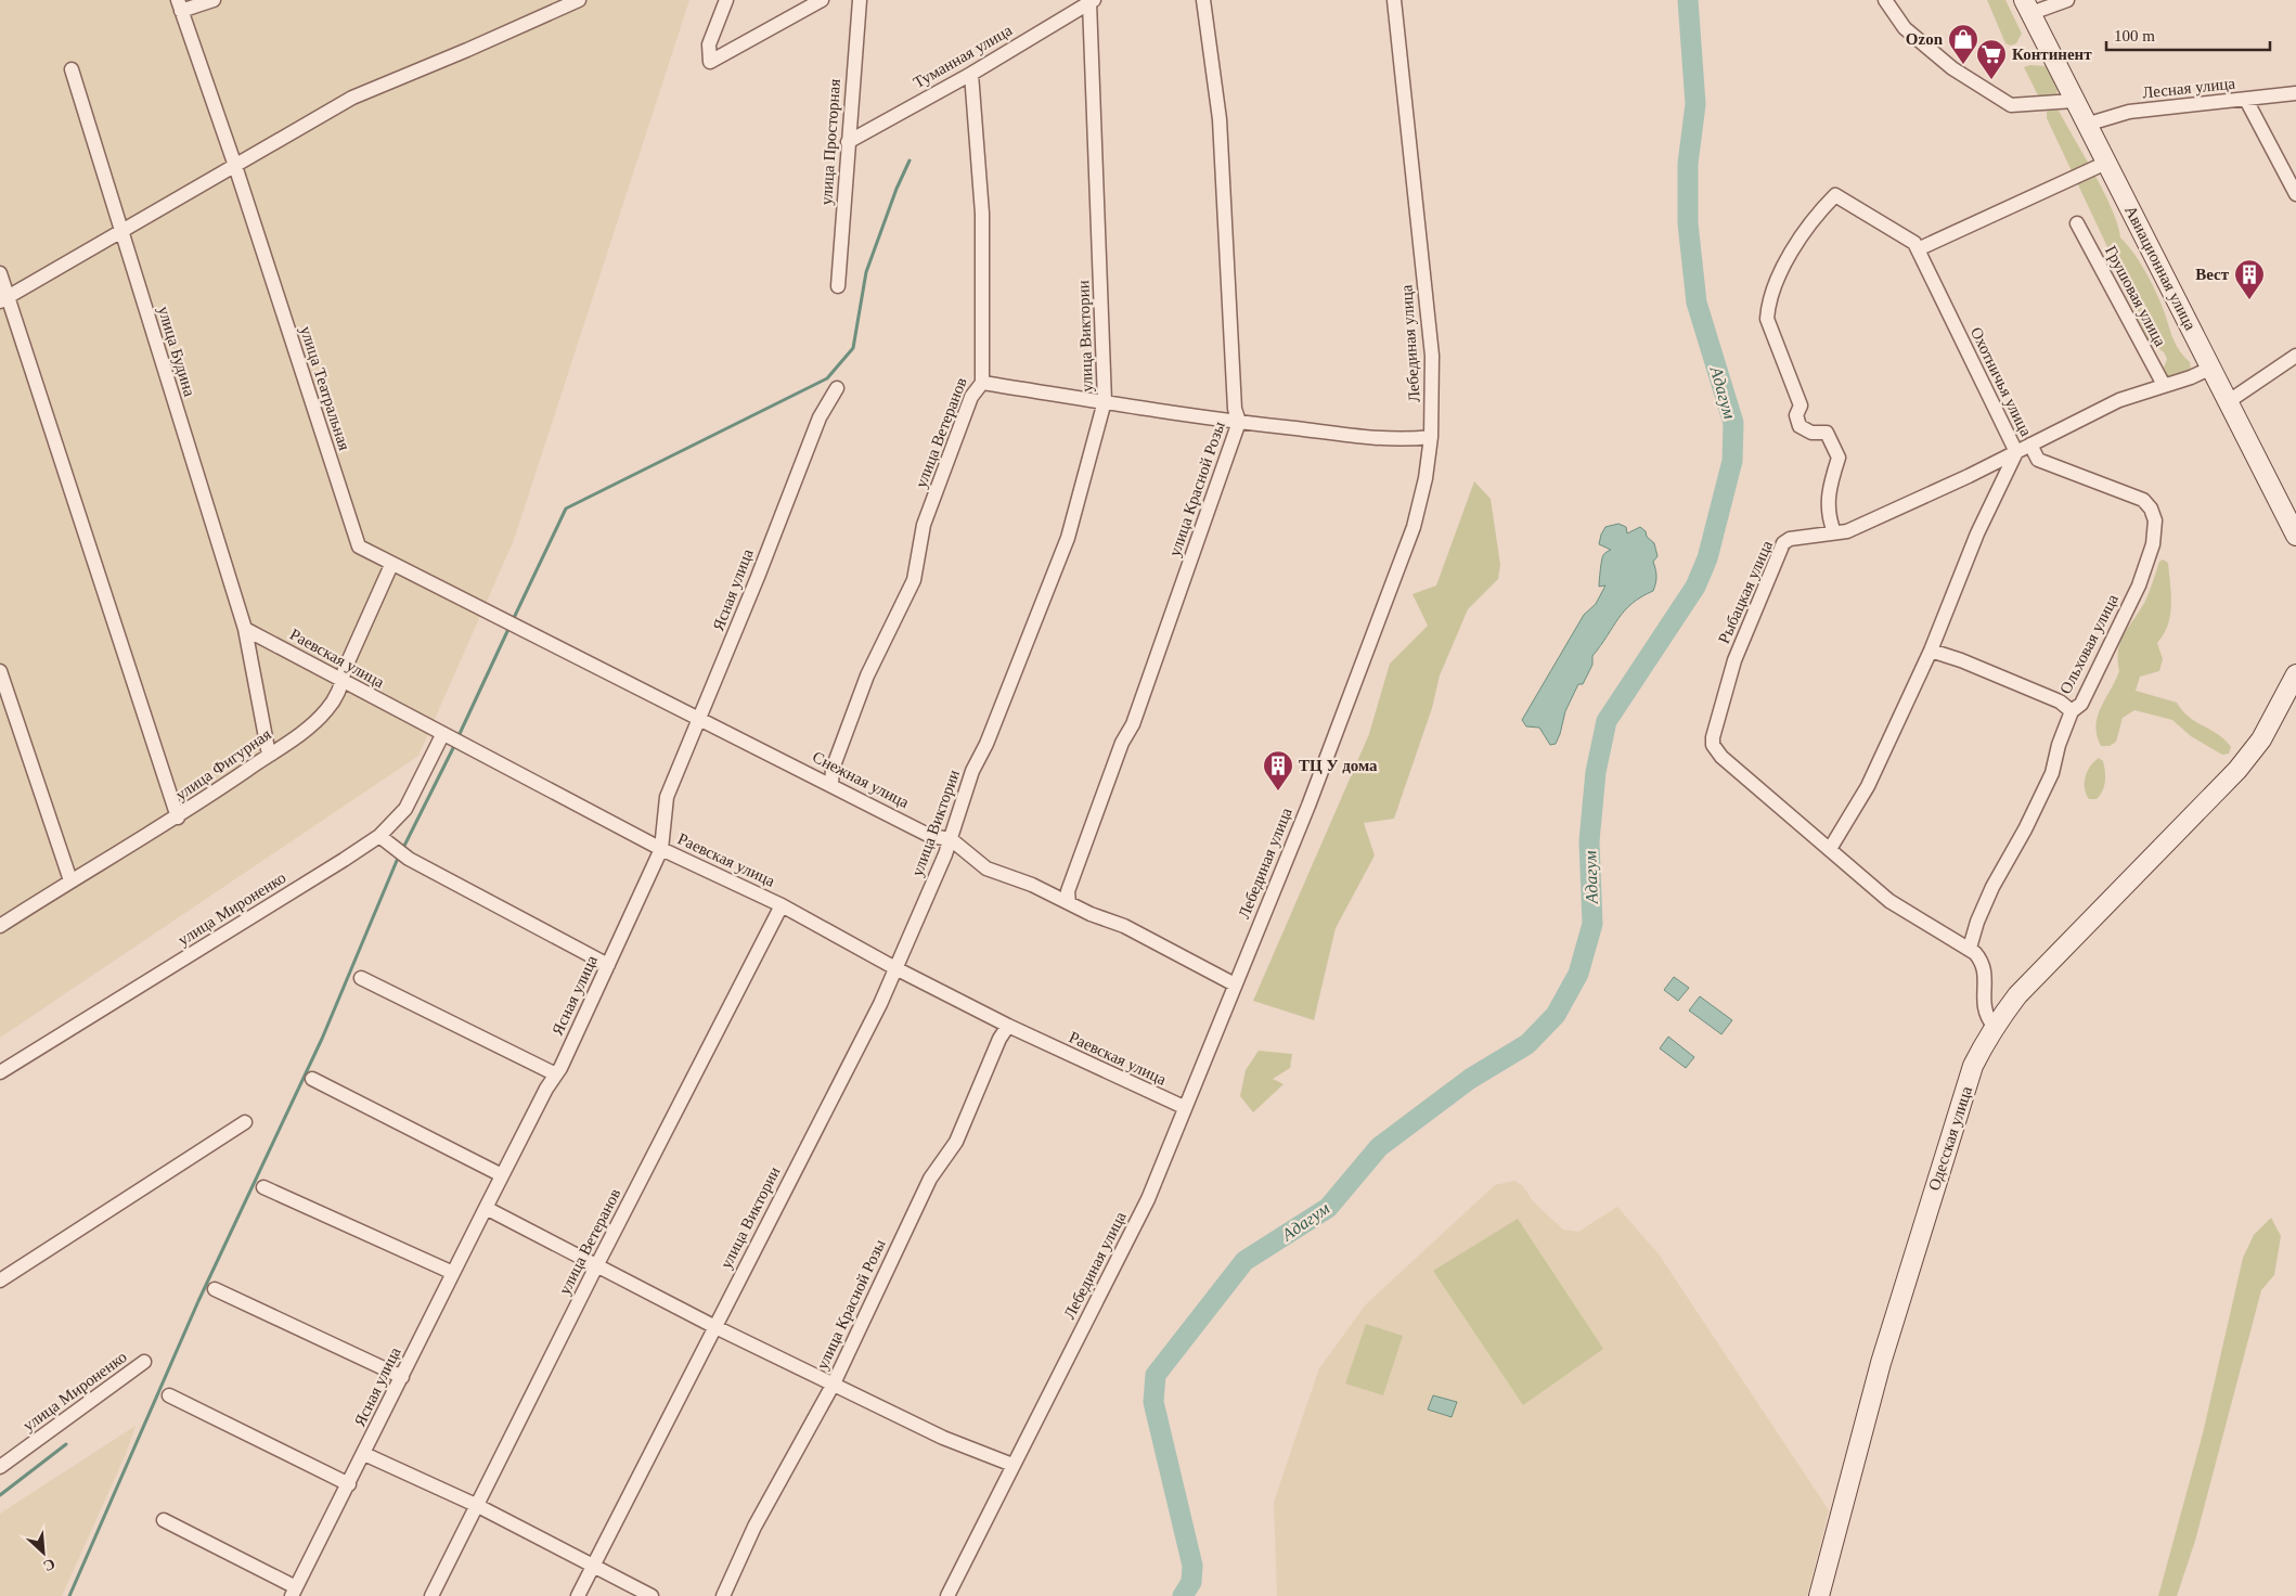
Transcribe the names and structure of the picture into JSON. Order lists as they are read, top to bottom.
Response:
{
  "streets": {
    "main road": ["Авиационная улица", "Одесская улица"],
    "street": [
      "Туманная улица",
      "Лесная улица",
      "улица Просторная",
      "Грушовая улица",
      "улица Виктории",
      "Лебединая улица",
      "улица Будина",
      "Охотничья улица",
      "улица Театральная",
      "улица Ветеранов",
      "улица Красной Розы",
      "Ясная улица",
      "Рыбацкая улица",
      "Ольховая улица",
      "Раевская улица",
      "улица Фигурная",
      "Снежная улица",
      "улица Мироненко"
    ]
  },
  "crossings": [
    ["Туманная улица", "улица Просторная"],
    ["Туманная улица", "улица Виктории"],
    ["Туманная улица", "улица Ветеранов"],
    ["Лесная улица", "Авиационная улица"],
    ["Авиационная улица", "Рыбацкая улица"],
    ["Грушовая улица", "Рыбацкая улица"],
    ["улица Виктории", "Раевская улица"],
    ["улица Виктории", "Снежная улица"],
    ["Лебединая улица", "Раевская улица"],
    ["Лебединая улица", "Снежная улица"],
    ["улица Будина", "Раевская улица"],
    ["улица Будина", "улица Фигурная"],
    ["Охотничья улица", "Рыбацкая улица"],
    ["улица Театральная", "улица Фигурная"],
    ["улица Театральная", "Снежная улица"],
    ["улица Ветеранов", "Раевская улица"],
    ["улица Ветеранов", "Снежная улица"],
    ["улица Красной Розы", "Раевская улица"],
    ["улица Красной Розы", "Снежная улица"],
    ["Ясная улица", "Раевская улица"],
    ["Ясная улица", "Снежная улица"],
    ["Рыбацкая улица", "Ольховая улица"],
    ["Раевская улица", "улица Фигурная"],
    ["Раевская улица", "улица Мироненко"]
  ],
  "water": ["Адагум"],
  "places": {
    "shop": ["Ozon"],
    "supermarket": ["Континент"],
    "building": ["Вест", "ТЦ У дома"]
  },
  "scale_bar": "100 m",
  "north": "bottom right"
}
